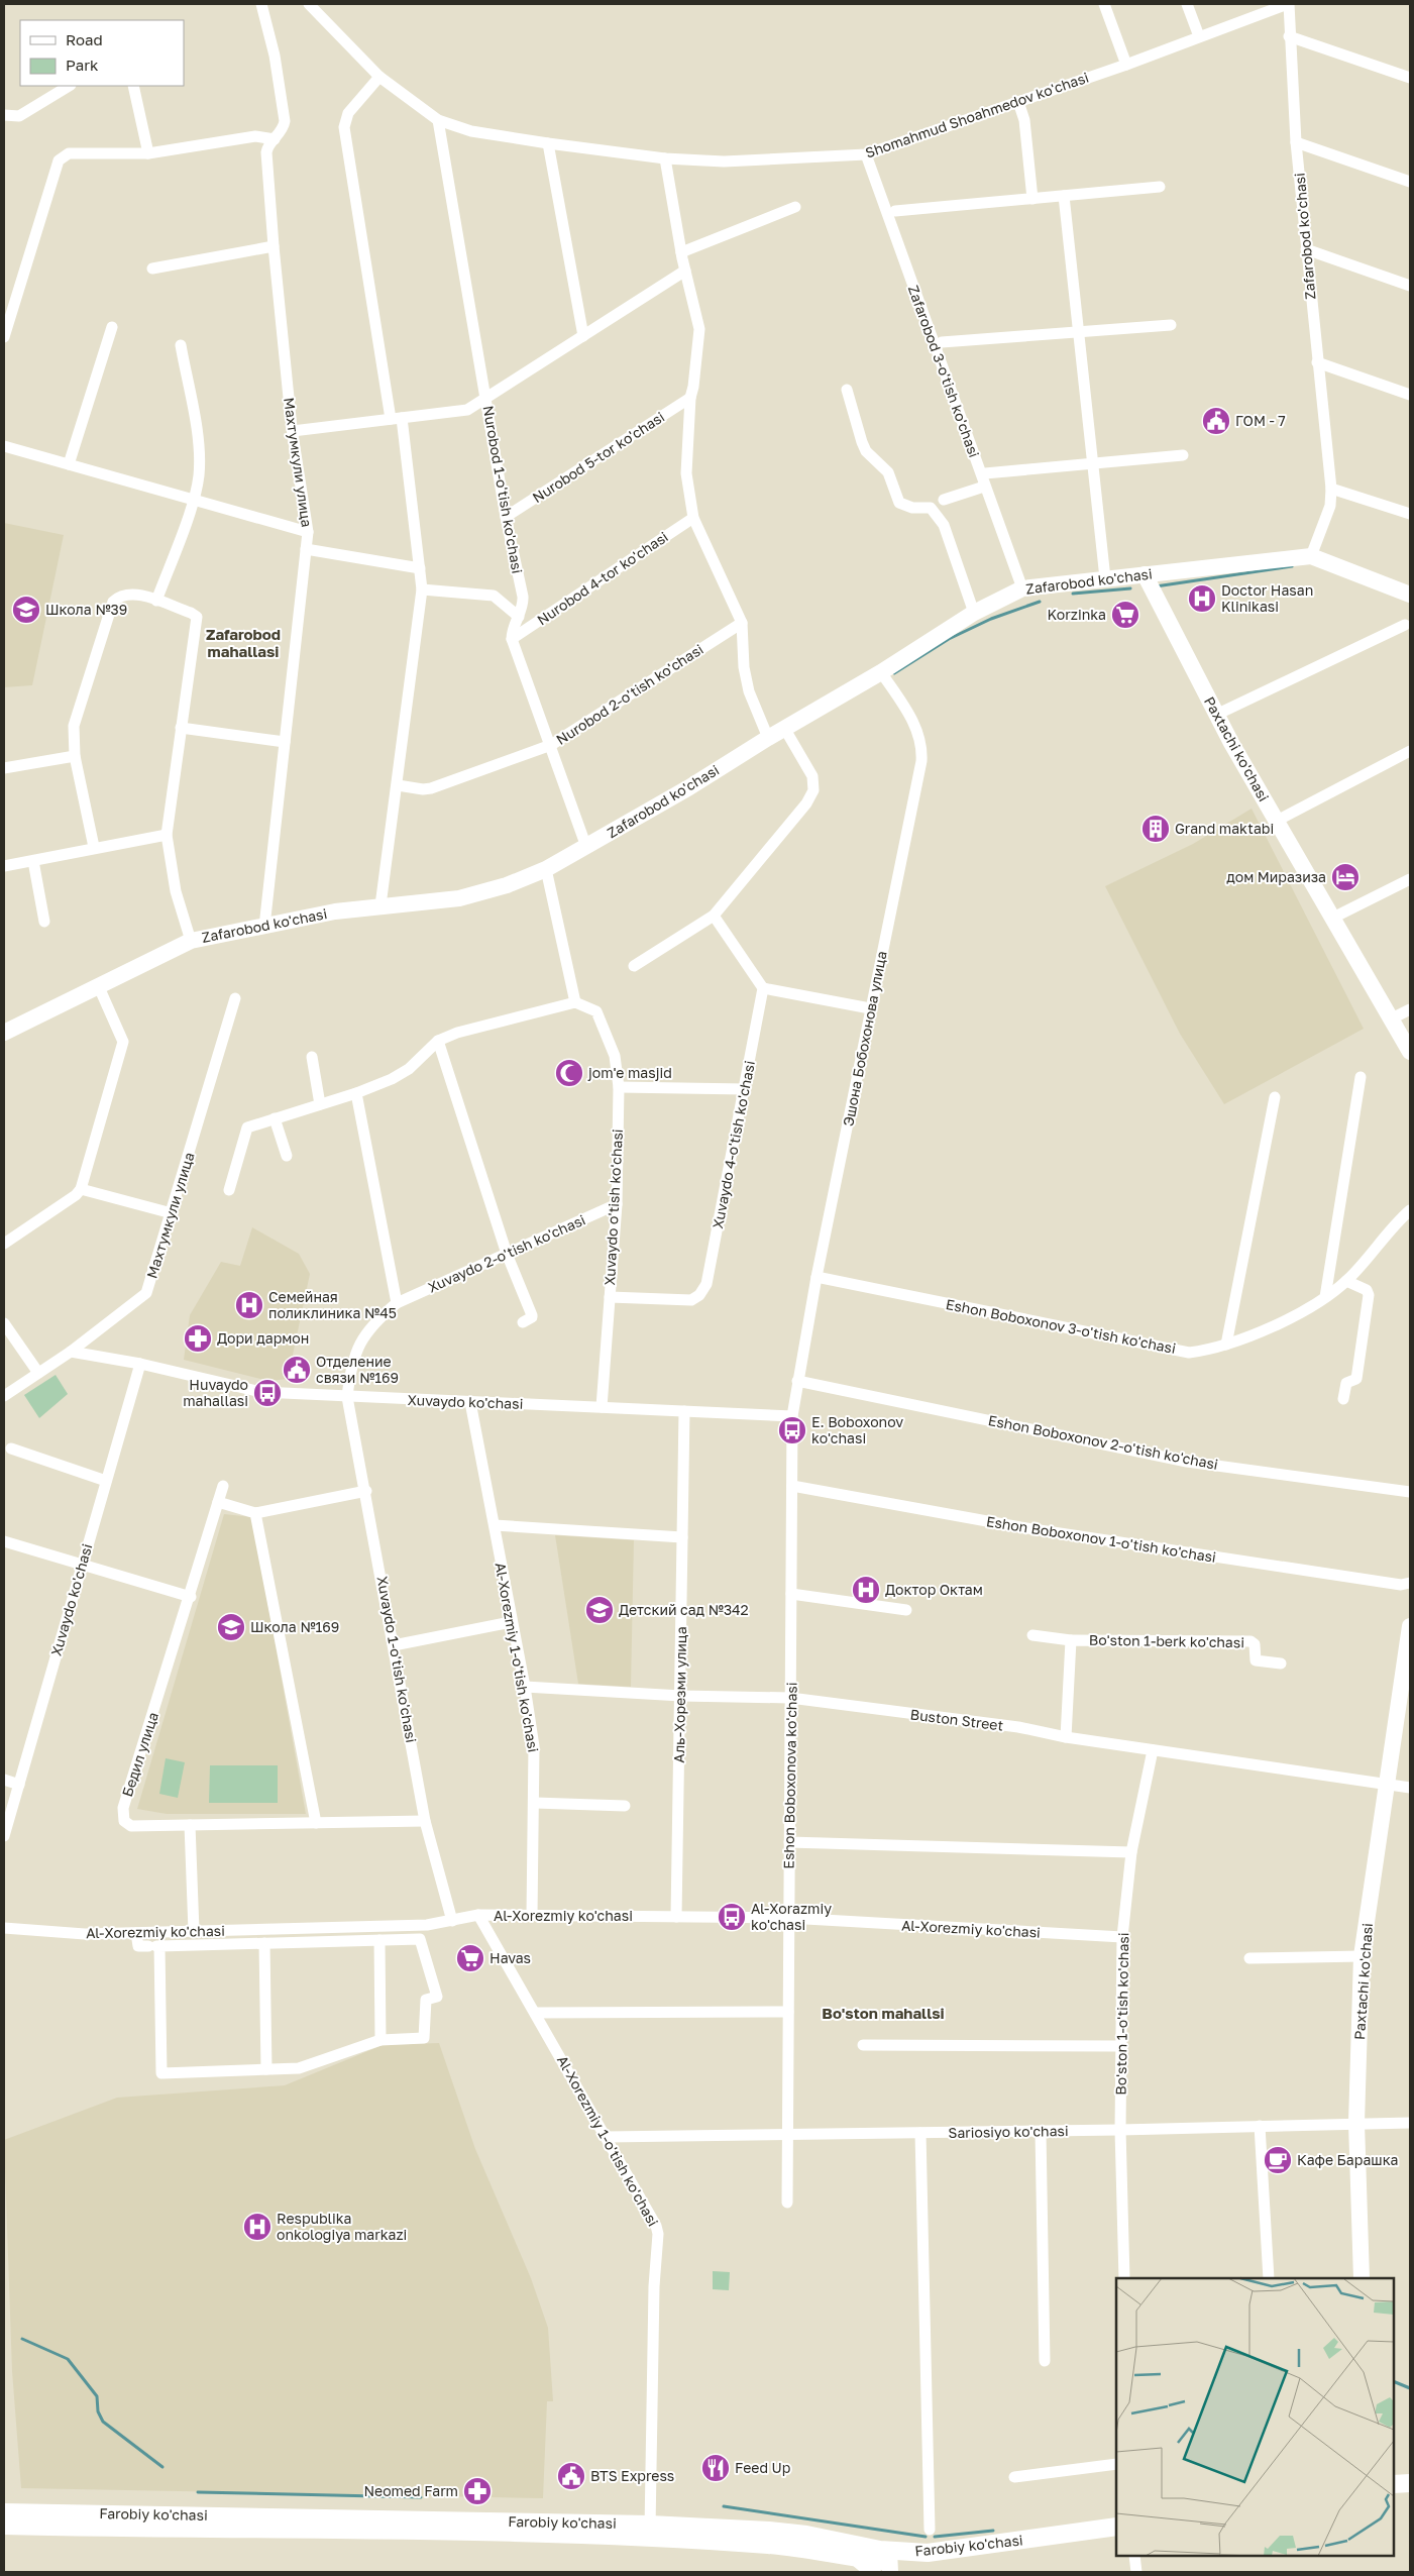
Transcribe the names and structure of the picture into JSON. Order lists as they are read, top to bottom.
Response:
{
  "streets": {
    "main road": ["Farobiy ko'chasi"],
    "street": [
      "Shomahmud Shoahmedov ko'chasi",
      "Zafarobod ko'chasi",
      "Zafarobod 3-o'tish ko'chasi",
      "Nurobod 5-tor ko'chasi",
      "Махтумкули улица",
      "Nurobod 1-o'tish ko'chasi",
      "Nurobod 4-tor ko'chasi",
      "Nurobod 2-o'tish ko'chasi",
      "Paxtachi ko'chasi",
      "Эшона Бобохонова улица",
      "Xuvaydo 4-o'tish ko'chasi",
      "Xuvaydo o'tish ko'chasi",
      "Xuvaydo 2-o'tish ko'chasi",
      "Eshon Boboxonov 3-o'tish ko'chasi",
      "Xuvaydo ko'chasi",
      "Eshon Boboxonov 2-o'tish ko'chasi",
      "Eshon Boboxonov 1-o'tish ko'chasi",
      "Bo'ston 1-berk ko'chasi",
      "Al-Xorezmiy 1-o'tish ko'chasi",
      "Xuvaydo 1-o'tish ko'chasi",
      "Аль-Хорезми улица",
      "Buston Street",
      "Бедил улица",
      "Eshon Boboxonova ko'chasi",
      "Al-Xorezmiy ko'chasi",
      "Bo'ston 1-o'tish ko'chasi",
      "Sariosiyo ko'chasi"
    ]
  },
  "crossings": [
    ["Shomahmud Shoahmedov ko'chasi", "Zafarobod ko'chasi"],
    ["Shomahmud Shoahmedov ko'chasi", "Zafarobod 3-o'tish ko'chasi"],
    ["Shomahmud Shoahmedov ko'chasi", "Nurobod 1-o'tish ko'chasi"],
    ["Zafarobod ko'chasi", "Zafarobod 3-o'tish ko'chasi"],
    ["Zafarobod ko'chasi", "Махтумкули улица"],
    ["Zafarobod ko'chasi", "Paxtachi ko'chasi"],
    ["Zafarobod ko'chasi", "Эшона Бобохонова улица"],
    ["Nurobod 5-tor ko'chasi", "Nurobod 1-o'tish ko'chasi"],
    ["Махтумкули улица", "Xuvaydo ko'chasi"],
    ["Nurobod 1-o'tish ko'chasi", "Nurobod 4-tor ko'chasi"],
    ["Paxtachi ko'chasi", "Buston Street"],
    ["Paxtachi ko'chasi", "Sariosiyo ko'chasi"],
    ["Эшона Бобохонова улица", "Eshon Boboxonov 3-o'tish ko'chasi"],
    ["Эшона Бобохонова улица", "Xuvaydo ko'chasi"],
    ["Эшона Бобохонова улица", "Eshon Boboxonov 2-o'tish ko'chasi"],
    ["Эшона Бобохонова улица", "Eshon Boboxonova ko'chasi"],
    ["Xuvaydo 4-o'tish ko'chasi", "Xuvaydo o'tish ko'chasi"],
    ["Xuvaydo o'tish ko'chasi", "Xuvaydo 2-o'tish ko'chasi"],
    ["Xuvaydo o'tish ko'chasi", "Xuvaydo ko'chasi"],
    ["Xuvaydo 2-o'tish ko'chasi", "Xuvaydo ko'chasi"],
    ["Xuvaydo 2-o'tish ko'chasi", "Xuvaydo 1-o'tish ko'chasi"],
    ["Xuvaydo ko'chasi", "Al-Xorezmiy 1-o'tish ko'chasi"],
    ["Xuvaydo ko'chasi", "Xuvaydo 1-o'tish ko'chasi"],
    ["Xuvaydo ko'chasi", "Аль-Хорезми улица"],
    ["Xuvaydo ko'chasi", "Eshon Boboxonova ko'chasi"],
    ["Eshon Boboxonov 1-o'tish ko'chasi", "Eshon Boboxonova ko'chasi"],
    ["Bo'ston 1-berk ko'chasi", "Buston Street"],
    ["Al-Xorezmiy 1-o'tish ko'chasi", "Buston Street"],
    ["Al-Xorezmiy 1-o'tish ko'chasi", "Al-Xorezmiy ko'chasi"],
    ["Al-Xorezmiy 1-o'tish ko'chasi", "Sariosiyo ko'chasi"],
    ["Al-Xorezmiy 1-o'tish ko'chasi", "Farobiy ko'chasi"],
    ["Xuvaydo 1-o'tish ko'chasi", "Бедил улица"],
    ["Xuvaydo 1-o'tish ko'chasi", "Al-Xorezmiy ko'chasi"],
    ["Аль-Хорезми улица", "Buston Street"],
    ["Аль-Хорезми улица", "Al-Xorezmiy ko'chasi"],
    ["Buston Street", "Eshon Boboxonova ko'chasi"],
    ["Buston Street", "Bo'ston 1-o'tish ko'chasi"],
    ["Eshon Boboxonova ko'chasi", "Al-Xorezmiy ko'chasi"],
    ["Eshon Boboxonova ko'chasi", "Sariosiyo ko'chasi"],
    ["Al-Xorezmiy ko'chasi", "Bo'ston 1-o'tish ko'chasi"],
    ["Bo'ston 1-o'tish ko'chasi", "Sariosiyo ko'chasi"]
  ],
  "districts": ["Zafarobod mahallasi", "Bo'ston mahallsi"],
  "places": {
    "public building": ["ГОМ - 7", "Отделение связи №169", "BTS Express"],
    "hospital": [
      "Doctor Hasan Klinikasi",
      "Семейная поликлиника №45",
      "Доктор Октам",
      "Respublika onkologiya markazi"
    ],
    "school or university": ["Школа №39", "Детский сад №342", "Школа №169"],
    "supermarket": ["Korzinka", "Havas"],
    "building": ["Grand maktabi"],
    "hotel": ["дом Миразиза"],
    "mosque": ["jom'e masjid"],
    "pharmacy": ["Дори дармон", "Neomed Farm"],
    "bus stop": ["Huvaydo mahallasi", "E. Boboxonov ko'chasi", "Al-Xorazmiy ko'chasi"],
    "cafe": ["Кафе Барашка"],
    "restaurant": ["Feed Up"]
  },
  "legend": ["Road", "Park"]
}
